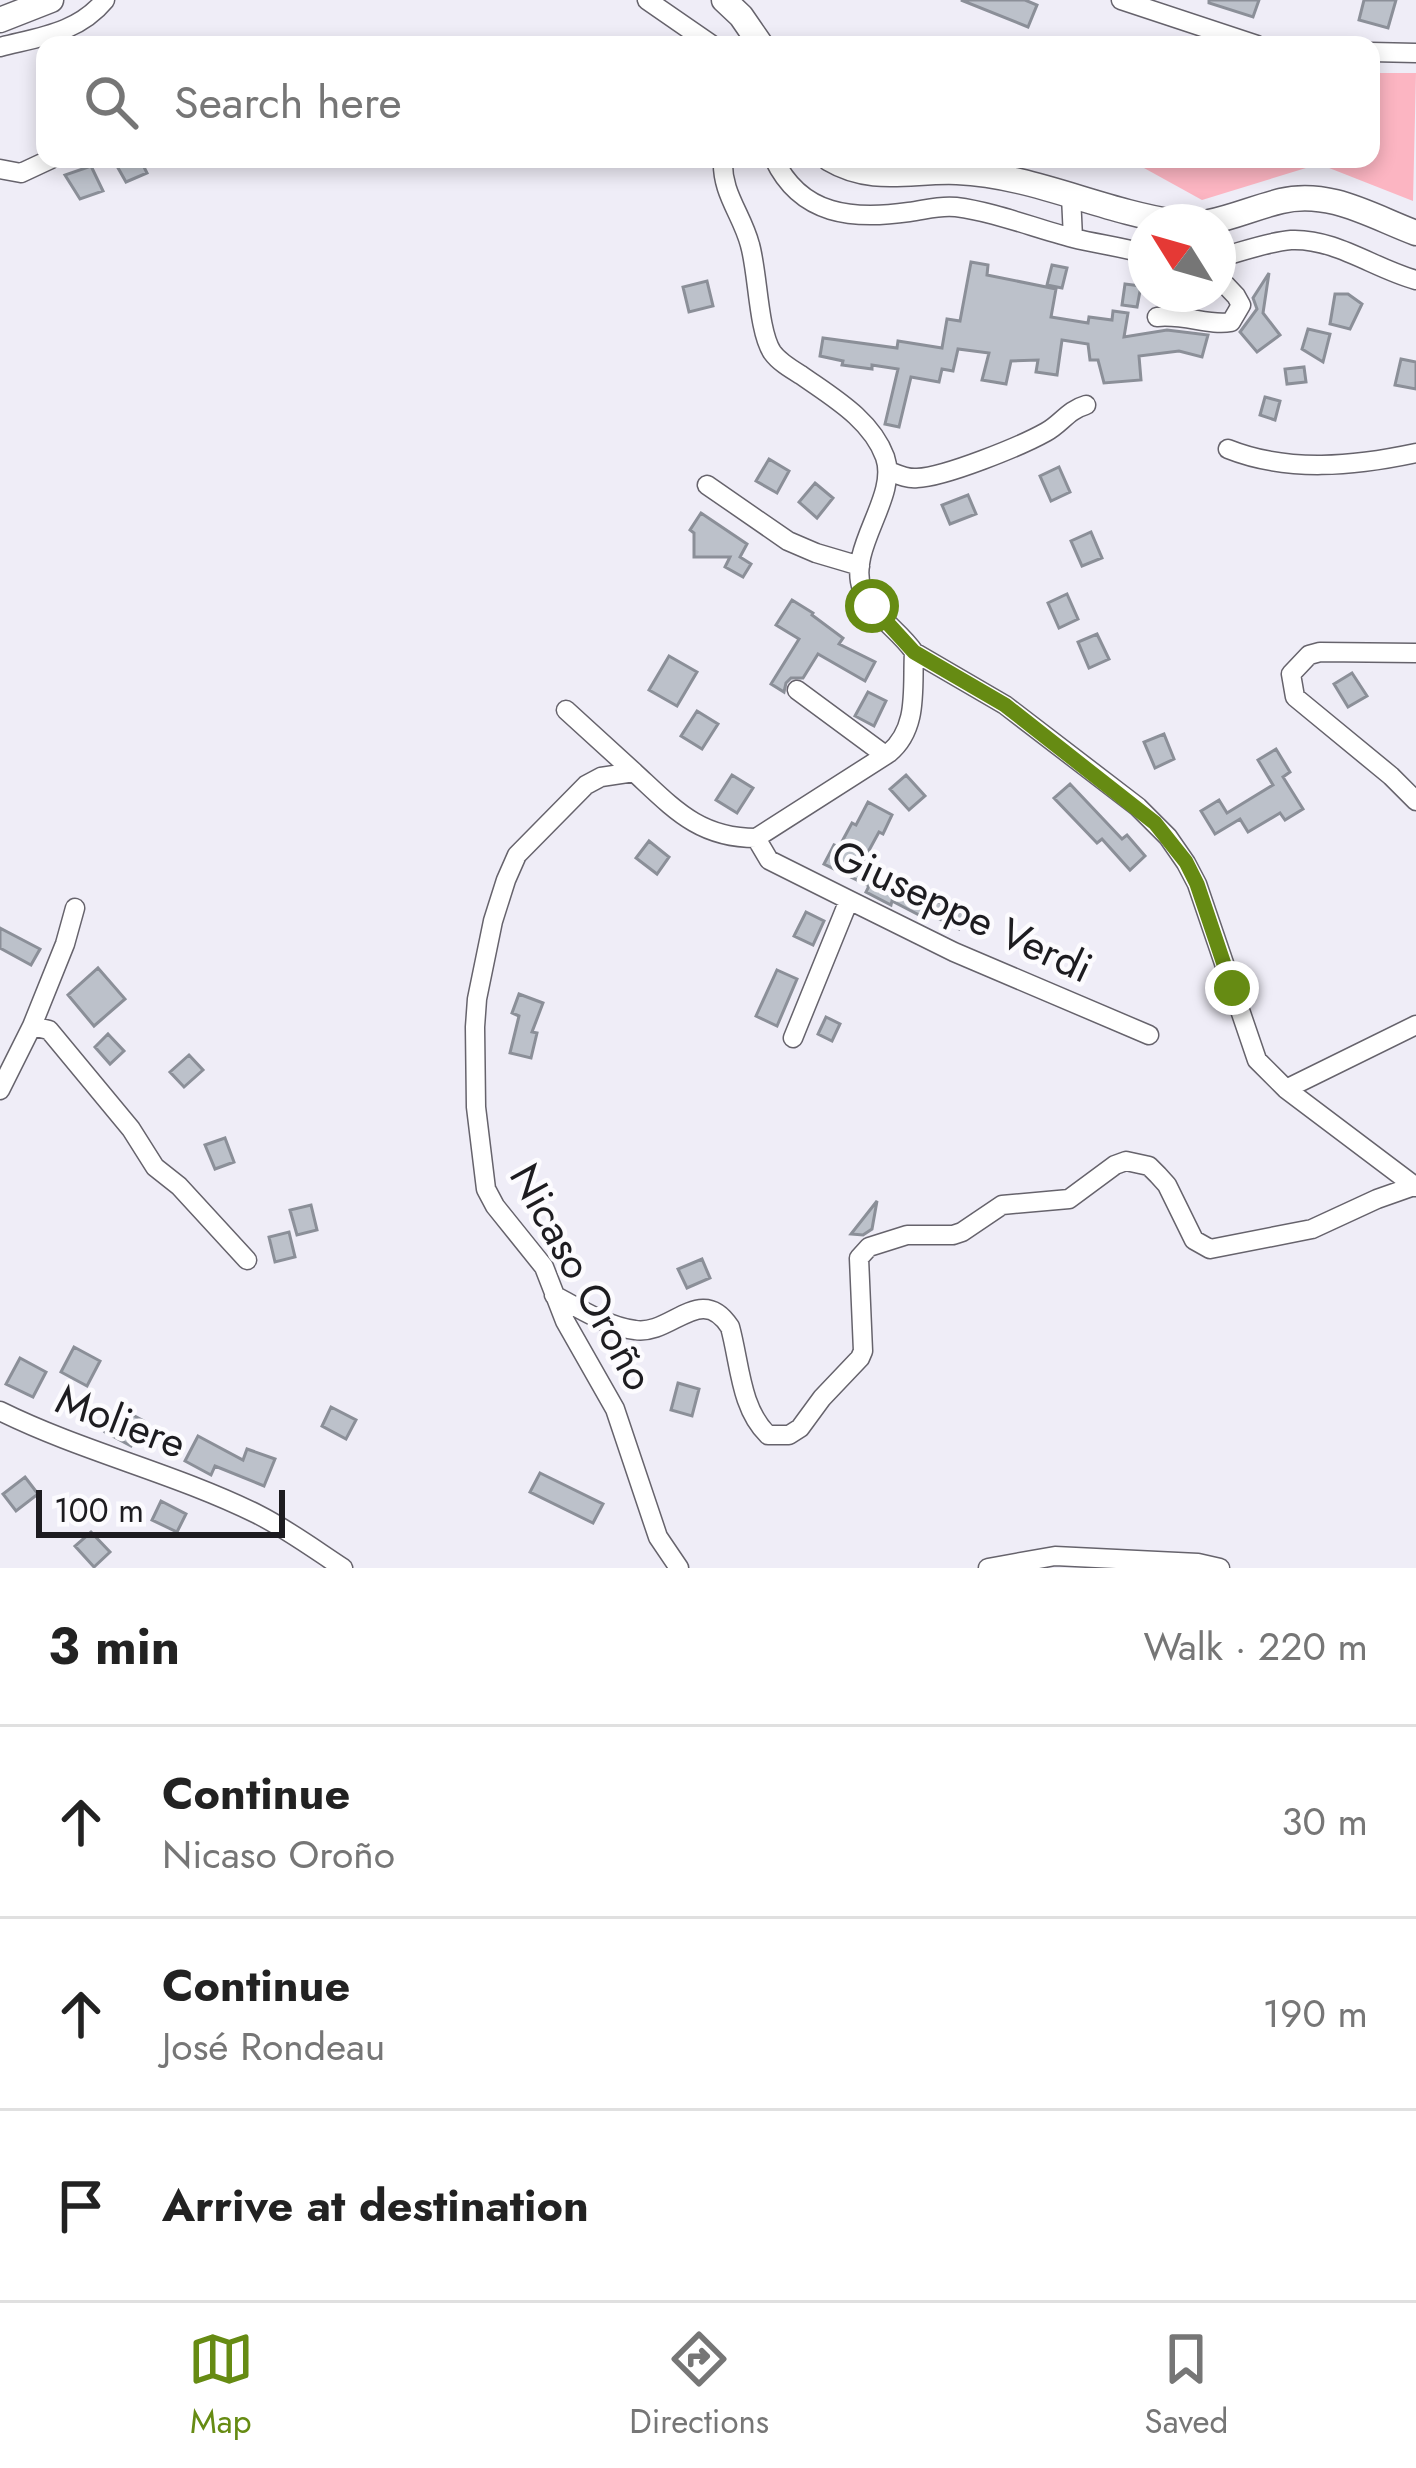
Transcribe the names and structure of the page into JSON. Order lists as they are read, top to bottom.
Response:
{
  "streets": {
    "street": ["Giuseppe Verdi", "Nicaso Oroño", "Moliere"]
  },
  "scale_bar": "100 m",
  "north": "top left",
  "page": {
    "search": "Search here",
    "scale": "100 m",
    "heading": ["3 min", "Walk · 220 m"],
    "list": [
      ["Continue", "Nicaso Oroño", "30 m"],
      ["Continue", "José Rondeau", "190 m"],
      "Arrive at destination"
    ],
    "nav": ["Map", "Directions", "Saved"]
  }
}
